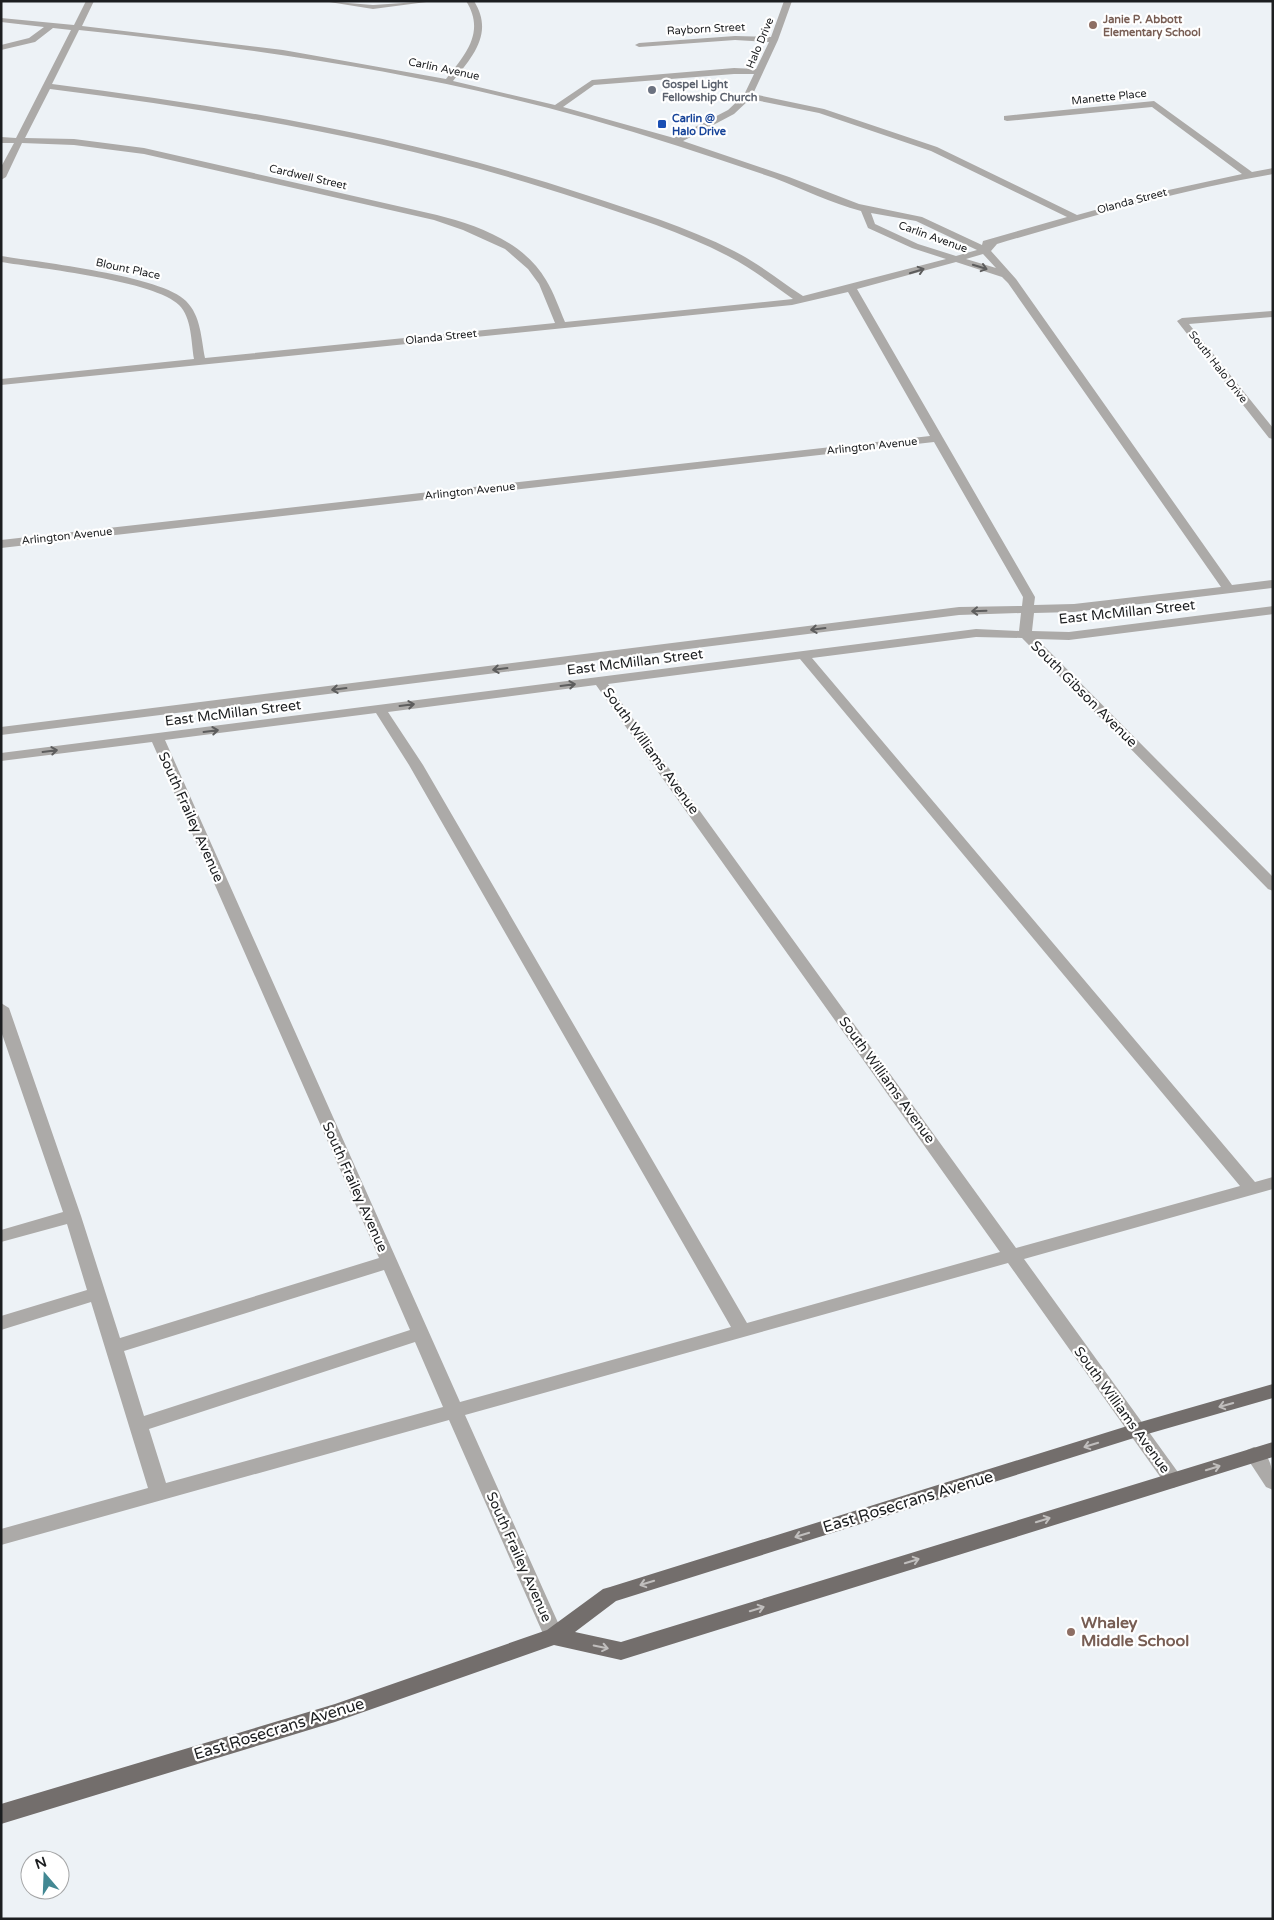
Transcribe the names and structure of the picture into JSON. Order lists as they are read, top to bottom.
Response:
{
  "streets": {
    "main road": ["East Rosecrans Avenue"],
    "street": [
      "Rayborn Street",
      "Halo Drive",
      "Carlin Avenue",
      "Manette Place",
      "Cardwell Street",
      "Olanda Street",
      "Blount Place",
      "South Halo Drive",
      "Arlington Avenue",
      "East McMillan Street",
      "South Gibson Avenue",
      "South Williams Avenue",
      "South Frailey Avenue"
    ]
  },
  "crossings": [
    ["Rayborn Street", "Halo Drive"],
    ["Halo Drive", "Carlin Avenue"],
    ["Carlin Avenue", "Olanda Street"],
    ["Manette Place", "Olanda Street"],
    ["Cardwell Street", "Olanda Street"],
    ["Olanda Street", "Blount Place"],
    ["Olanda Street", "South Gibson Avenue"],
    ["Arlington Avenue", "South Gibson Avenue"],
    ["East McMillan Street", "South Gibson Avenue"],
    ["East McMillan Street", "South Williams Avenue"],
    ["East McMillan Street", "South Frailey Avenue"],
    ["South Williams Avenue", "East Rosecrans Avenue"],
    ["South Frailey Avenue", "East Rosecrans Avenue"]
  ],
  "places": {
    "other": ["Janie P. Abbott Elementary School", "Gospel Light Fellowship Church", "Whaley Middle School"],
    "transit": ["Carlin @ Halo Drive"]
  },
  "north": "top"
}
